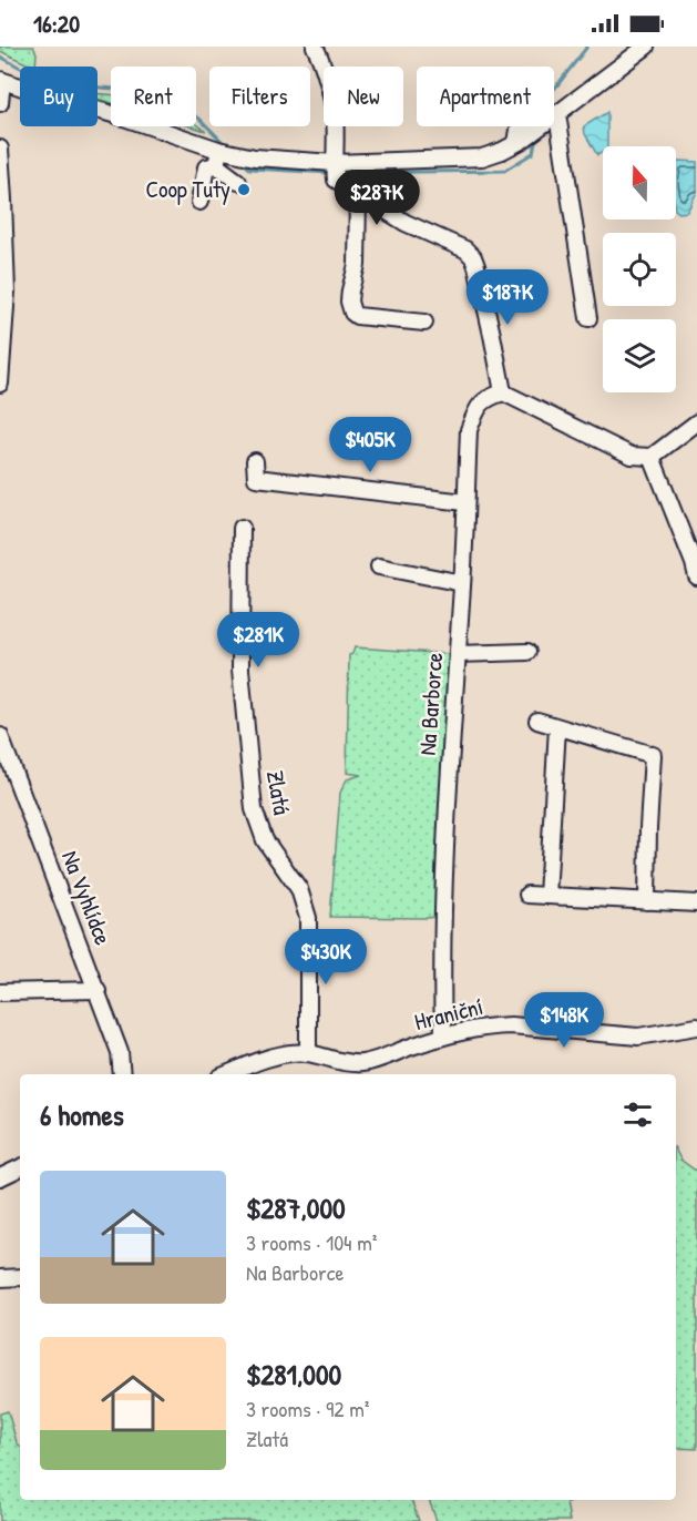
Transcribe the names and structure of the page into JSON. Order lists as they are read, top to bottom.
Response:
{
  "streets": {
    "street": [
      "Na Barborce",
      "Zlatá",
      "Na Vyhlídce",
      "Hraniční"
    ]
  },
  "crossings": [
    ["Na Barborce", "Hraniční"],
    ["Zlatá", "Hraniční"]
  ],
  "places": ["Coop Tuty"],
  "north": "top",
  "page": {
    "status": "16:20",
    "chip": [
      "Buy",
      "Rent",
      "Filters",
      "New",
      "Apartment"
    ],
    "price": [
      "$287K",
      "$187K",
      "$405K",
      "$281K",
      "$430K",
      "$148K"
    ],
    "heading": "6 homes",
    "list": [
      {
        "name": "$287,000",
        "note": "3 rooms · 104 m² · Na Barborce"
      },
      {
        "name": "$281,000",
        "note": "3 rooms · 92 m² · Zlatá"
      }
    ]
  }
}
